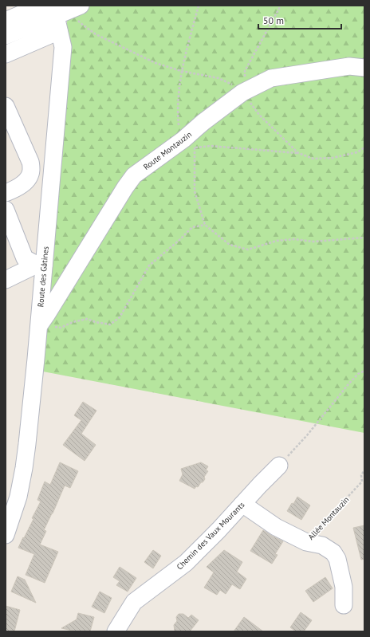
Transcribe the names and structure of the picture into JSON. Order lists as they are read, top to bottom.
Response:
{
  "streets": {
    "street": [
      "Route Montauzin",
      "Route des Gâtines",
      "Allée Montauzin",
      "Chemin des Vaux Mourants"
    ]
  },
  "crossings": [
    ["Route Montauzin", "Route des Gâtines"],
    ["Allée Montauzin", "Chemin des Vaux Mourants"]
  ],
  "scale_bar": "50 m"
}
